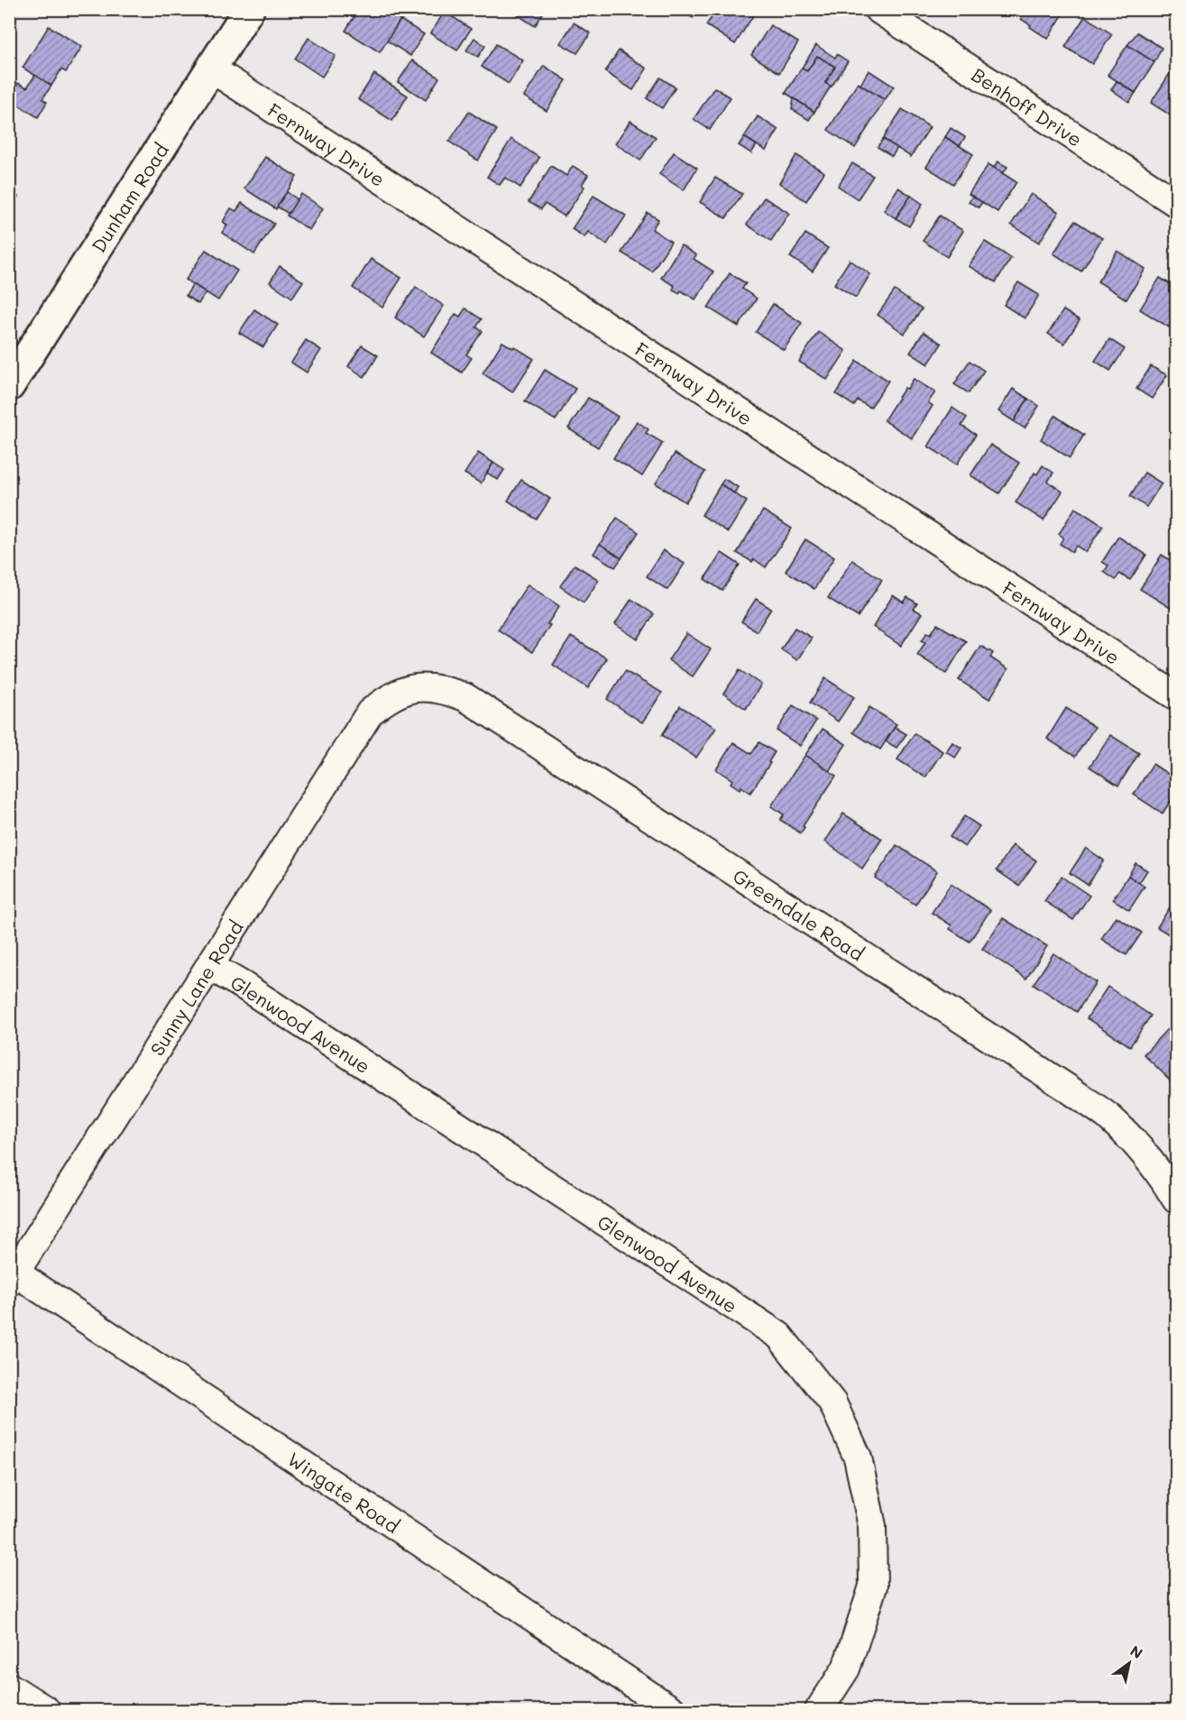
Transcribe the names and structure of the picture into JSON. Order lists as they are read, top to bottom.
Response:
{
  "streets": {
    "street": [
      "Benhoff Drive",
      "Fernway Drive",
      "Dunham Road",
      "Greendale Road",
      "Sunny Lane Road",
      "Glenwood Avenue",
      "Wingate Road"
    ]
  },
  "crossings": [
    ["Fernway Drive", "Dunham Road"],
    ["Greendale Road", "Sunny Lane Road"],
    ["Sunny Lane Road", "Glenwood Avenue"],
    ["Sunny Lane Road", "Wingate Road"]
  ],
  "north": "top right"
}
